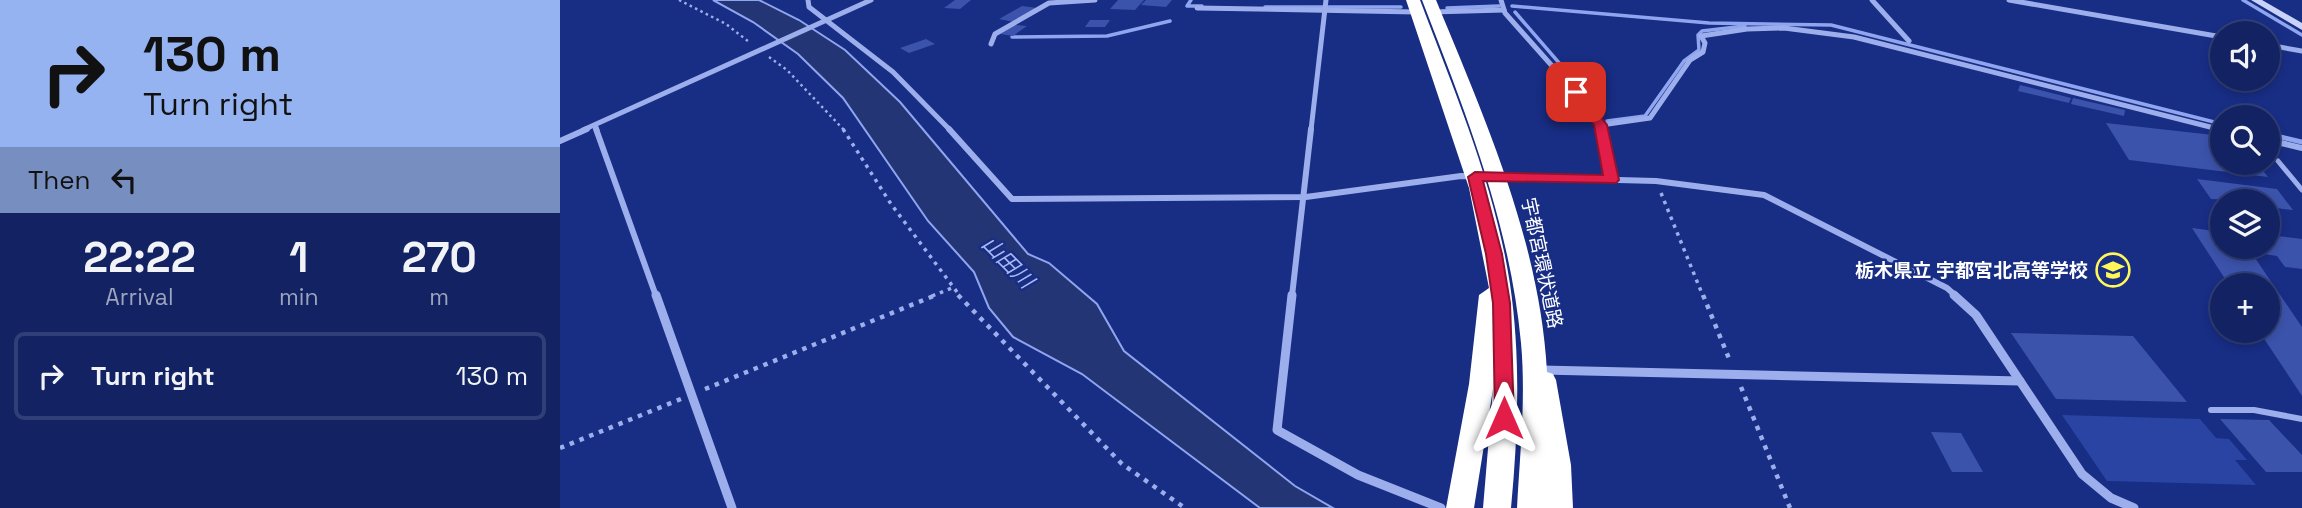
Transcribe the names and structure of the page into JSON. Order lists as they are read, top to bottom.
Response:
{
  "streets": {
    "highway": ["宇都宮環状道路"]
  },
  "water": ["山田川"],
  "places": {
    "school or university": ["栃木県立 宇都宮北高等学校"]
  },
  "page": {
    "turn": ["130 m", "Turn right"],
    "map_buttons": "+",
    "then": "Then",
    "eta": [
      "22:22",
      "Arrival",
      "1",
      "min",
      "270",
      "m"
    ],
    "list": [
      {
        "name": "Turn right",
        "value": "130 m"
      }
    ]
  }
}
